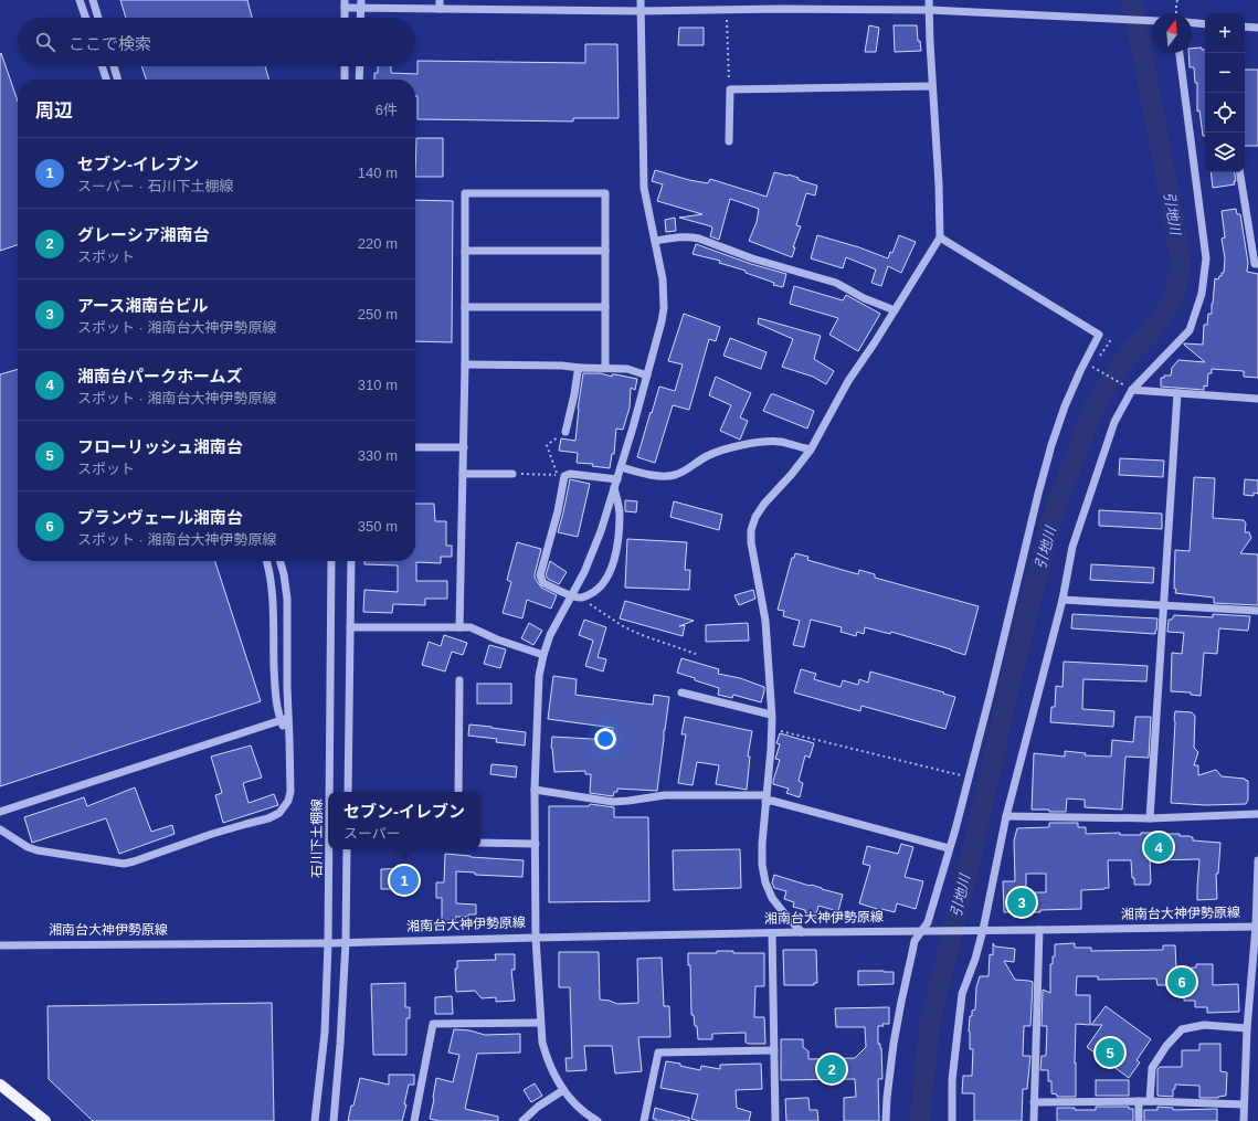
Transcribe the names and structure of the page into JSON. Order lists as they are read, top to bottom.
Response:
{
  "streets": {
    "street": ["石川下土棚線", "湘南台大神伊勢原線"]
  },
  "crossings": [
    ["石川下土棚線", "湘南台大神伊勢原線"]
  ],
  "water": ["引地川"],
  "north": "top",
  "page": {
    "map_buttons": ["+", "−"],
    "search": "ここで検索",
    "heading": ["周辺", "6件"],
    "list": [
      {
        "mark": "1",
        "name": "セブン-イレブン",
        "note": "スーパー · 石川下土棚線",
        "value": "140 m"
      },
      {
        "mark": "2",
        "name": "グレーシア湘南台",
        "note": "スポット",
        "value": "220 m"
      },
      {
        "mark": "3",
        "name": "アース湘南台ビル",
        "note": "スポット · 湘南台大神伊勢原線",
        "value": "250 m"
      },
      {
        "mark": "4",
        "name": "湘南台パークホームズ",
        "note": "スポット · 湘南台大神伊勢原線",
        "value": "310 m"
      },
      {
        "mark": "5",
        "name": "フローリッシュ湘南台",
        "note": "スポット",
        "value": "330 m"
      },
      {
        "mark": "6",
        "name": "プランヴェール湘南台",
        "note": "スポット · 湘南台大神伊勢原線",
        "value": "350 m"
      }
    ],
    "popup": ["セブン-イレブン", "スーパー"],
    "pins": [
      "4",
      "1",
      "3",
      "6",
      "5",
      "2"
    ]
  }
}
